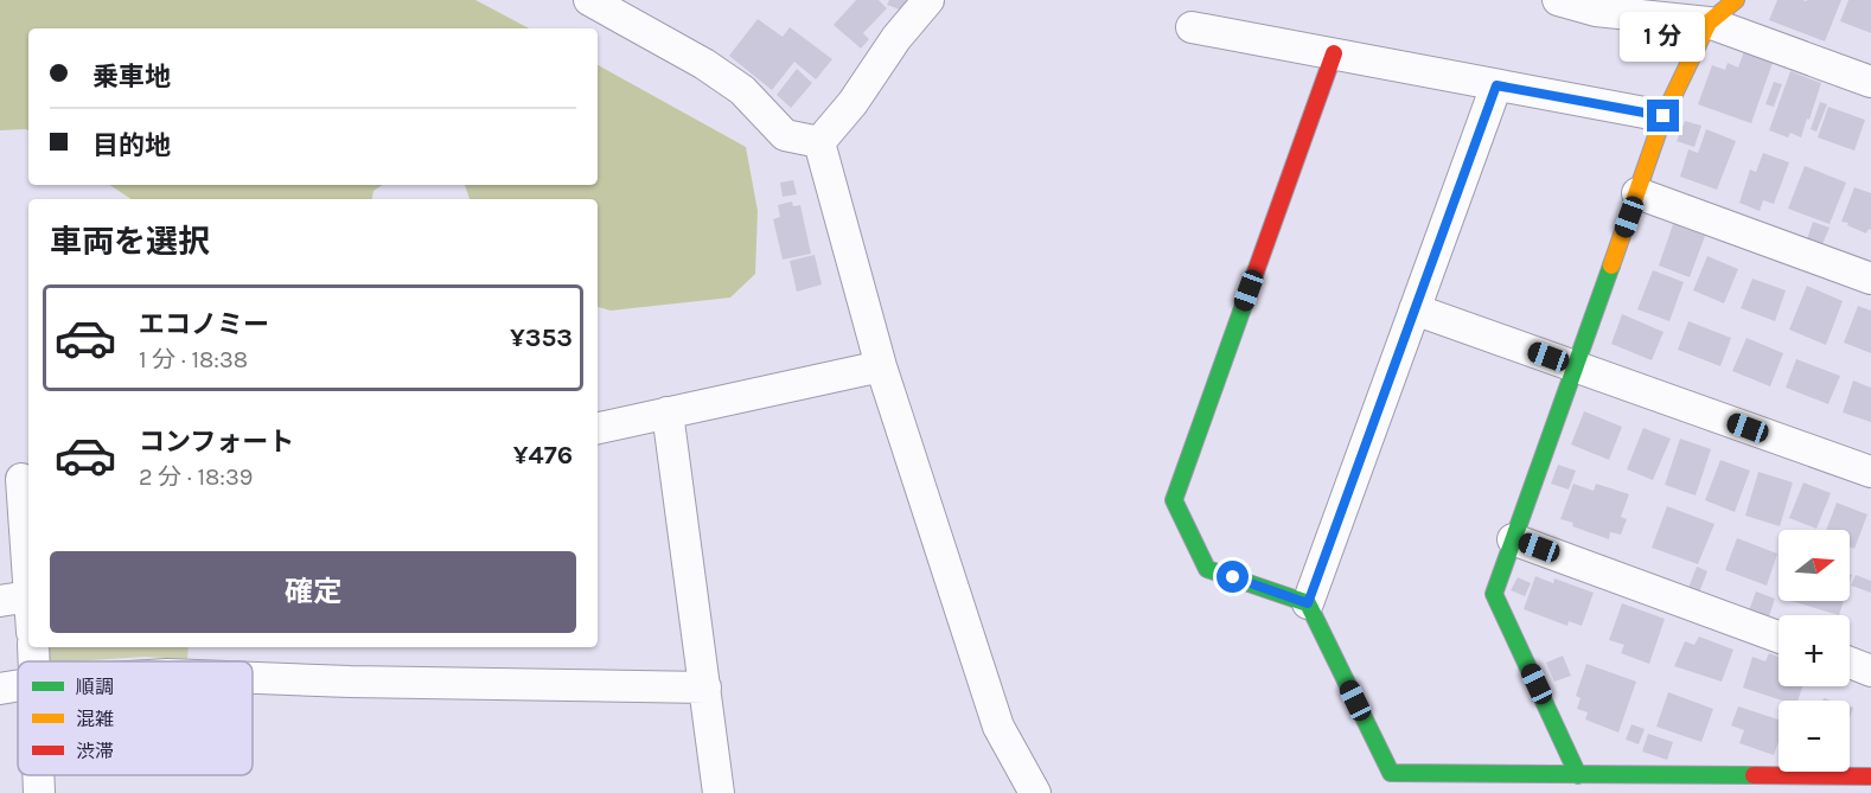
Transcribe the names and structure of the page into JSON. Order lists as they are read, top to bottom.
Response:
{
  "legend": ["順調", "混雑", "渋滞"],
  "north": "right",
  "page": {
    "bubble": "1 分",
    "banner": ["乗車地", "目的地"],
    "heading": "車両を選択",
    "list": [
      {
        "name": "エコノミー",
        "note": "1 分 · 18:38",
        "value": "¥353"
      },
      {
        "name": "コンフォート",
        "note": "2 分 · 18:39",
        "value": "¥476"
      }
    ],
    "map_buttons": ["+", "−"],
    "buttons": "確定"
  }
}
